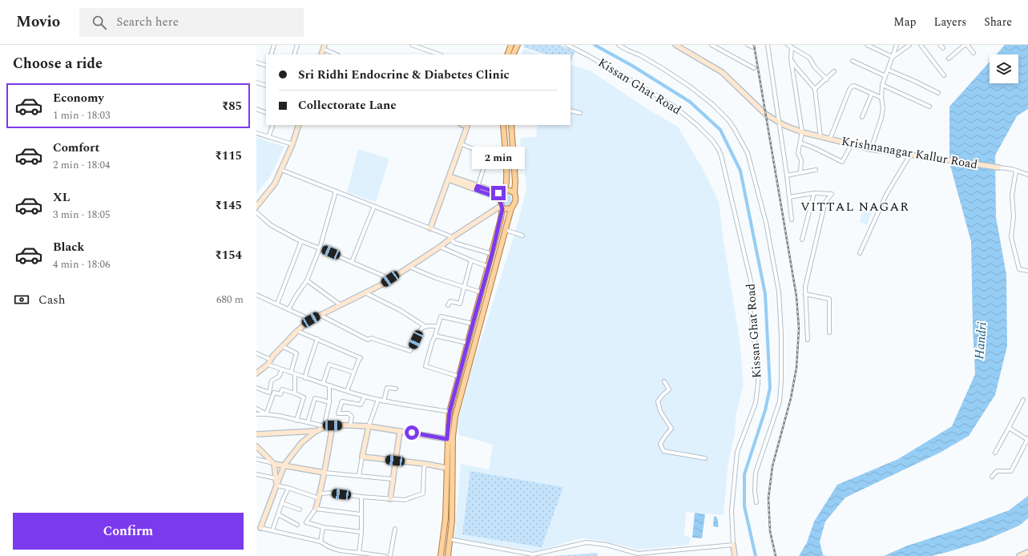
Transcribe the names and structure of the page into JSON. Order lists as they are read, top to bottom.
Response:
{
  "streets": {
    "street": ["Kissan Ghat Road", "Krishnanagar Kallur Road"]
  },
  "districts": ["VITTAL NAGAR"],
  "water": ["Handri"],
  "page": {
    "header": "Movio",
    "search": "Search here",
    "nav": ["Map", "Layers", "Share"],
    "heading": "Choose a ride",
    "banner": ["Sri Ridhi Endocrine & Diabetes Clinic", "Collectorate Lane"],
    "list": [
      {
        "name": "Economy",
        "note": "1 min · 18:03",
        "value": "₹85"
      },
      {
        "name": "Comfort",
        "note": "2 min · 18:04",
        "value": "₹115"
      },
      {
        "name": "XL",
        "note": "3 min · 18:05",
        "value": "₹145"
      },
      {
        "name": "Black",
        "note": "4 min · 18:06",
        "value": "₹154"
      }
    ],
    "bubble": "2 min",
    "pay": ["Cash", "680 m"],
    "buttons": "Confirm"
  }
}
